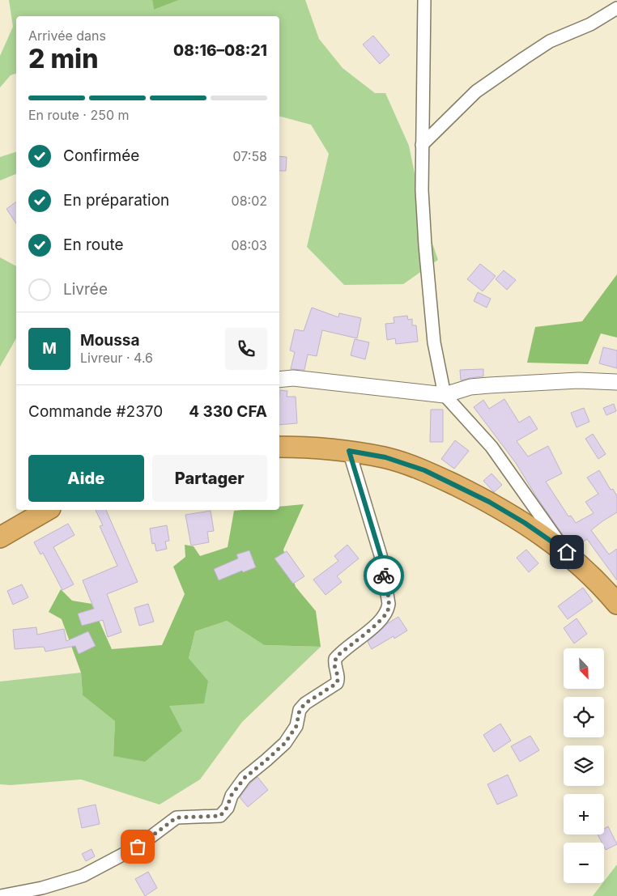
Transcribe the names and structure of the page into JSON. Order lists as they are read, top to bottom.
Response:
{
  "north": "bottom right",
  "page": {
    "heading": ["2 min", "Arrivée dans", "08:16–08:21"],
    "panel": [
      "Moussa",
      "Livreur · 4.6",
      "Commande #2370",
      "4 330 CFA"
    ],
    "bar": "En route · 250 m",
    "list": [
      ["Confirmée", "07:58"],
      ["En préparation", "08:02"],
      ["En route", "08:03"],
      "Livrée"
    ],
    "round": "M",
    "buttons": ["Aide", "Partager"],
    "map_buttons": ["+", "−"]
  }
}
